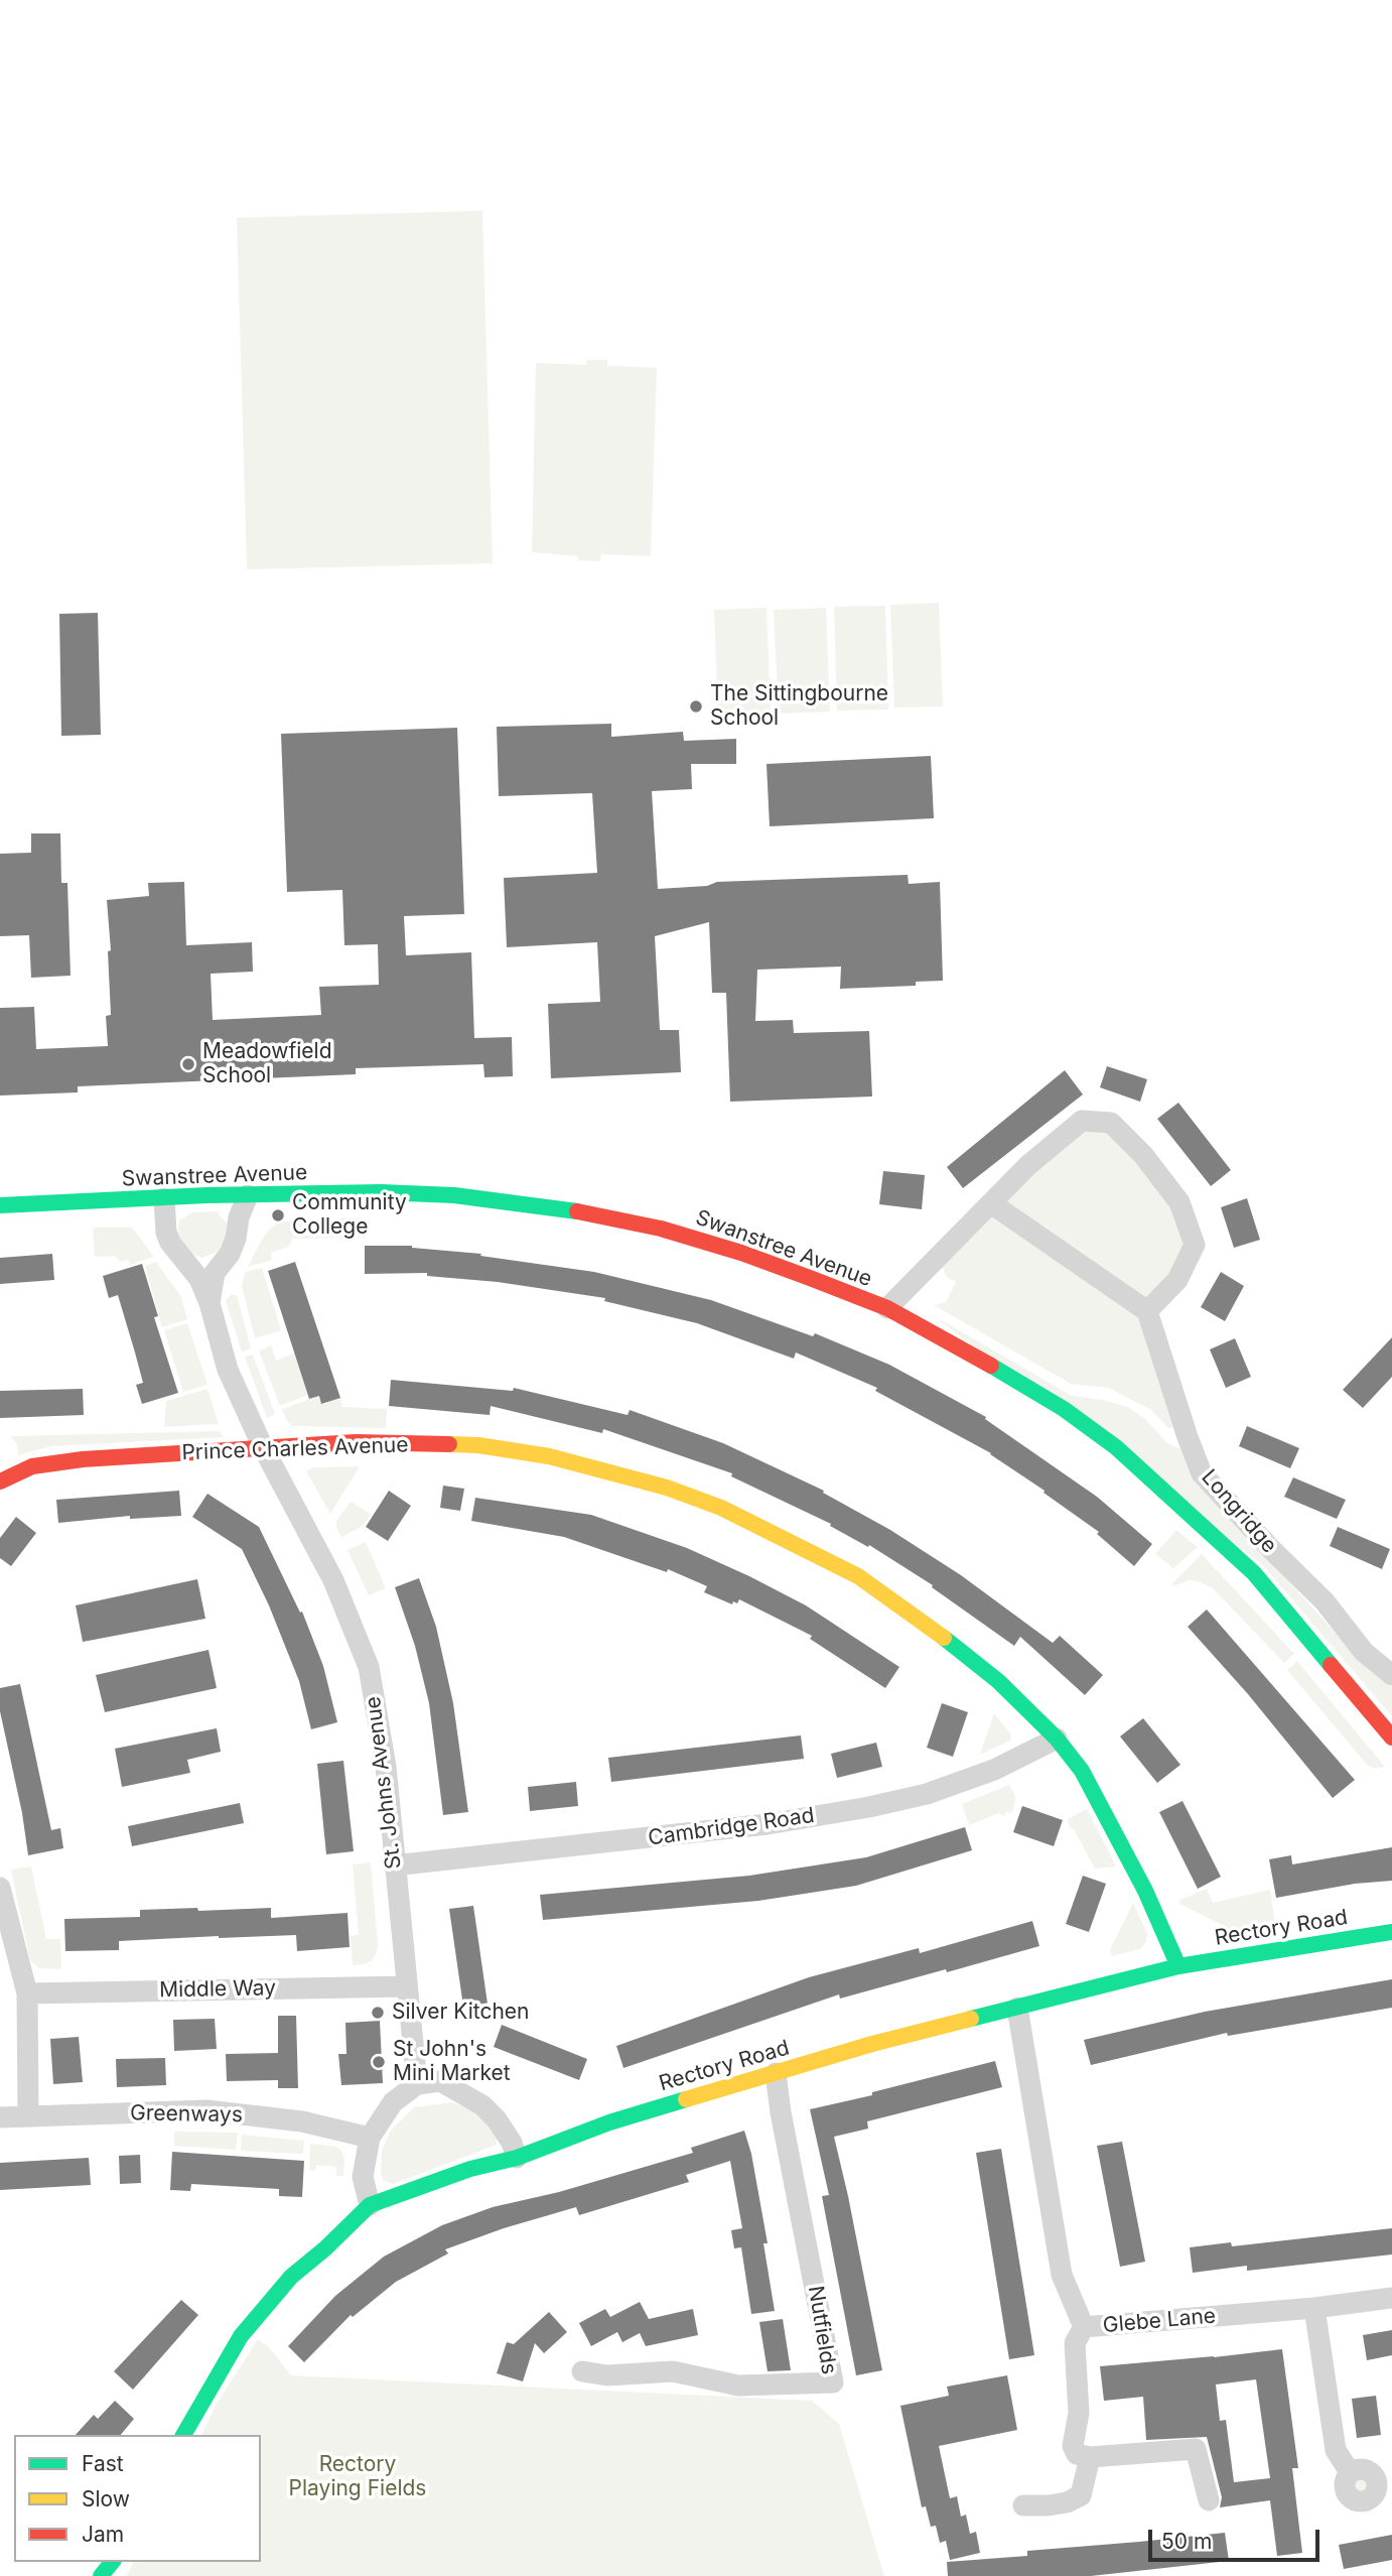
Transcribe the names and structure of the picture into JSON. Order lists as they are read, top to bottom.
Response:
{
  "streets": {
    "street": [
      "Swanstree Avenue",
      "Prince Charles Avenue",
      "Longridge",
      "St. Johns Avenue",
      "Cambridge Road",
      "Rectory Road",
      "Middle Way",
      "Greenways",
      "Glebe Lane",
      "Nutfields"
    ]
  },
  "crossings": [
    ["Swanstree Avenue", "St. Johns Avenue"],
    ["Prince Charles Avenue", "St. Johns Avenue"],
    ["Prince Charles Avenue", "Cambridge Road"],
    ["Prince Charles Avenue", "Rectory Road"],
    ["St. Johns Avenue", "Cambridge Road"],
    ["St. Johns Avenue", "Middle Way"],
    ["Rectory Road", "Glebe Lane"],
    ["Rectory Road", "Nutfields"]
  ],
  "parks": ["Rectory Playing Fields"],
  "places": [
    "The Sittingbourne School",
    "Meadowfield School",
    "Community College",
    "Silver Kitchen",
    "St John's Mini Market"
  ],
  "legend": ["Fast", "Slow", "Jam"],
  "scale_bar": "50 m"
}
